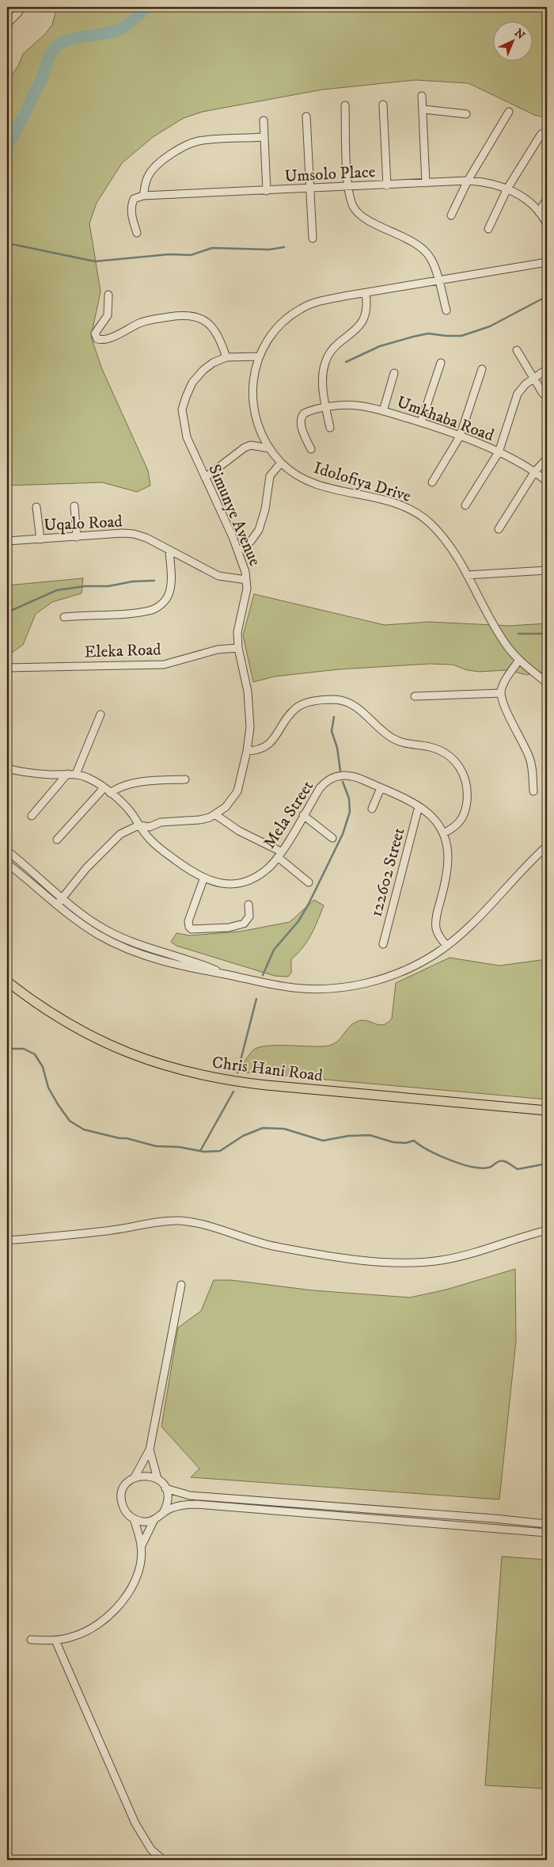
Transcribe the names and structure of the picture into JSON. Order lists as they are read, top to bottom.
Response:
{
  "streets": {
    "main road": ["Chris Hani Road"],
    "street": [
      "Umsolo Place",
      "Umkhaba Road",
      "Idolofiya Drive",
      "Simunye Avenue",
      "Uqalo Road",
      "Eleka Road",
      "Mela Street",
      "122602 Street"
    ]
  },
  "crossings": [
    ["Idolofiya Drive", "Simunye Avenue"],
    ["Simunye Avenue", "Uqalo Road"],
    ["Simunye Avenue", "Eleka Road"],
    ["Simunye Avenue", "Mela Street"],
    ["Mela Street", "122602 Street"]
  ],
  "north": "top right"
}
